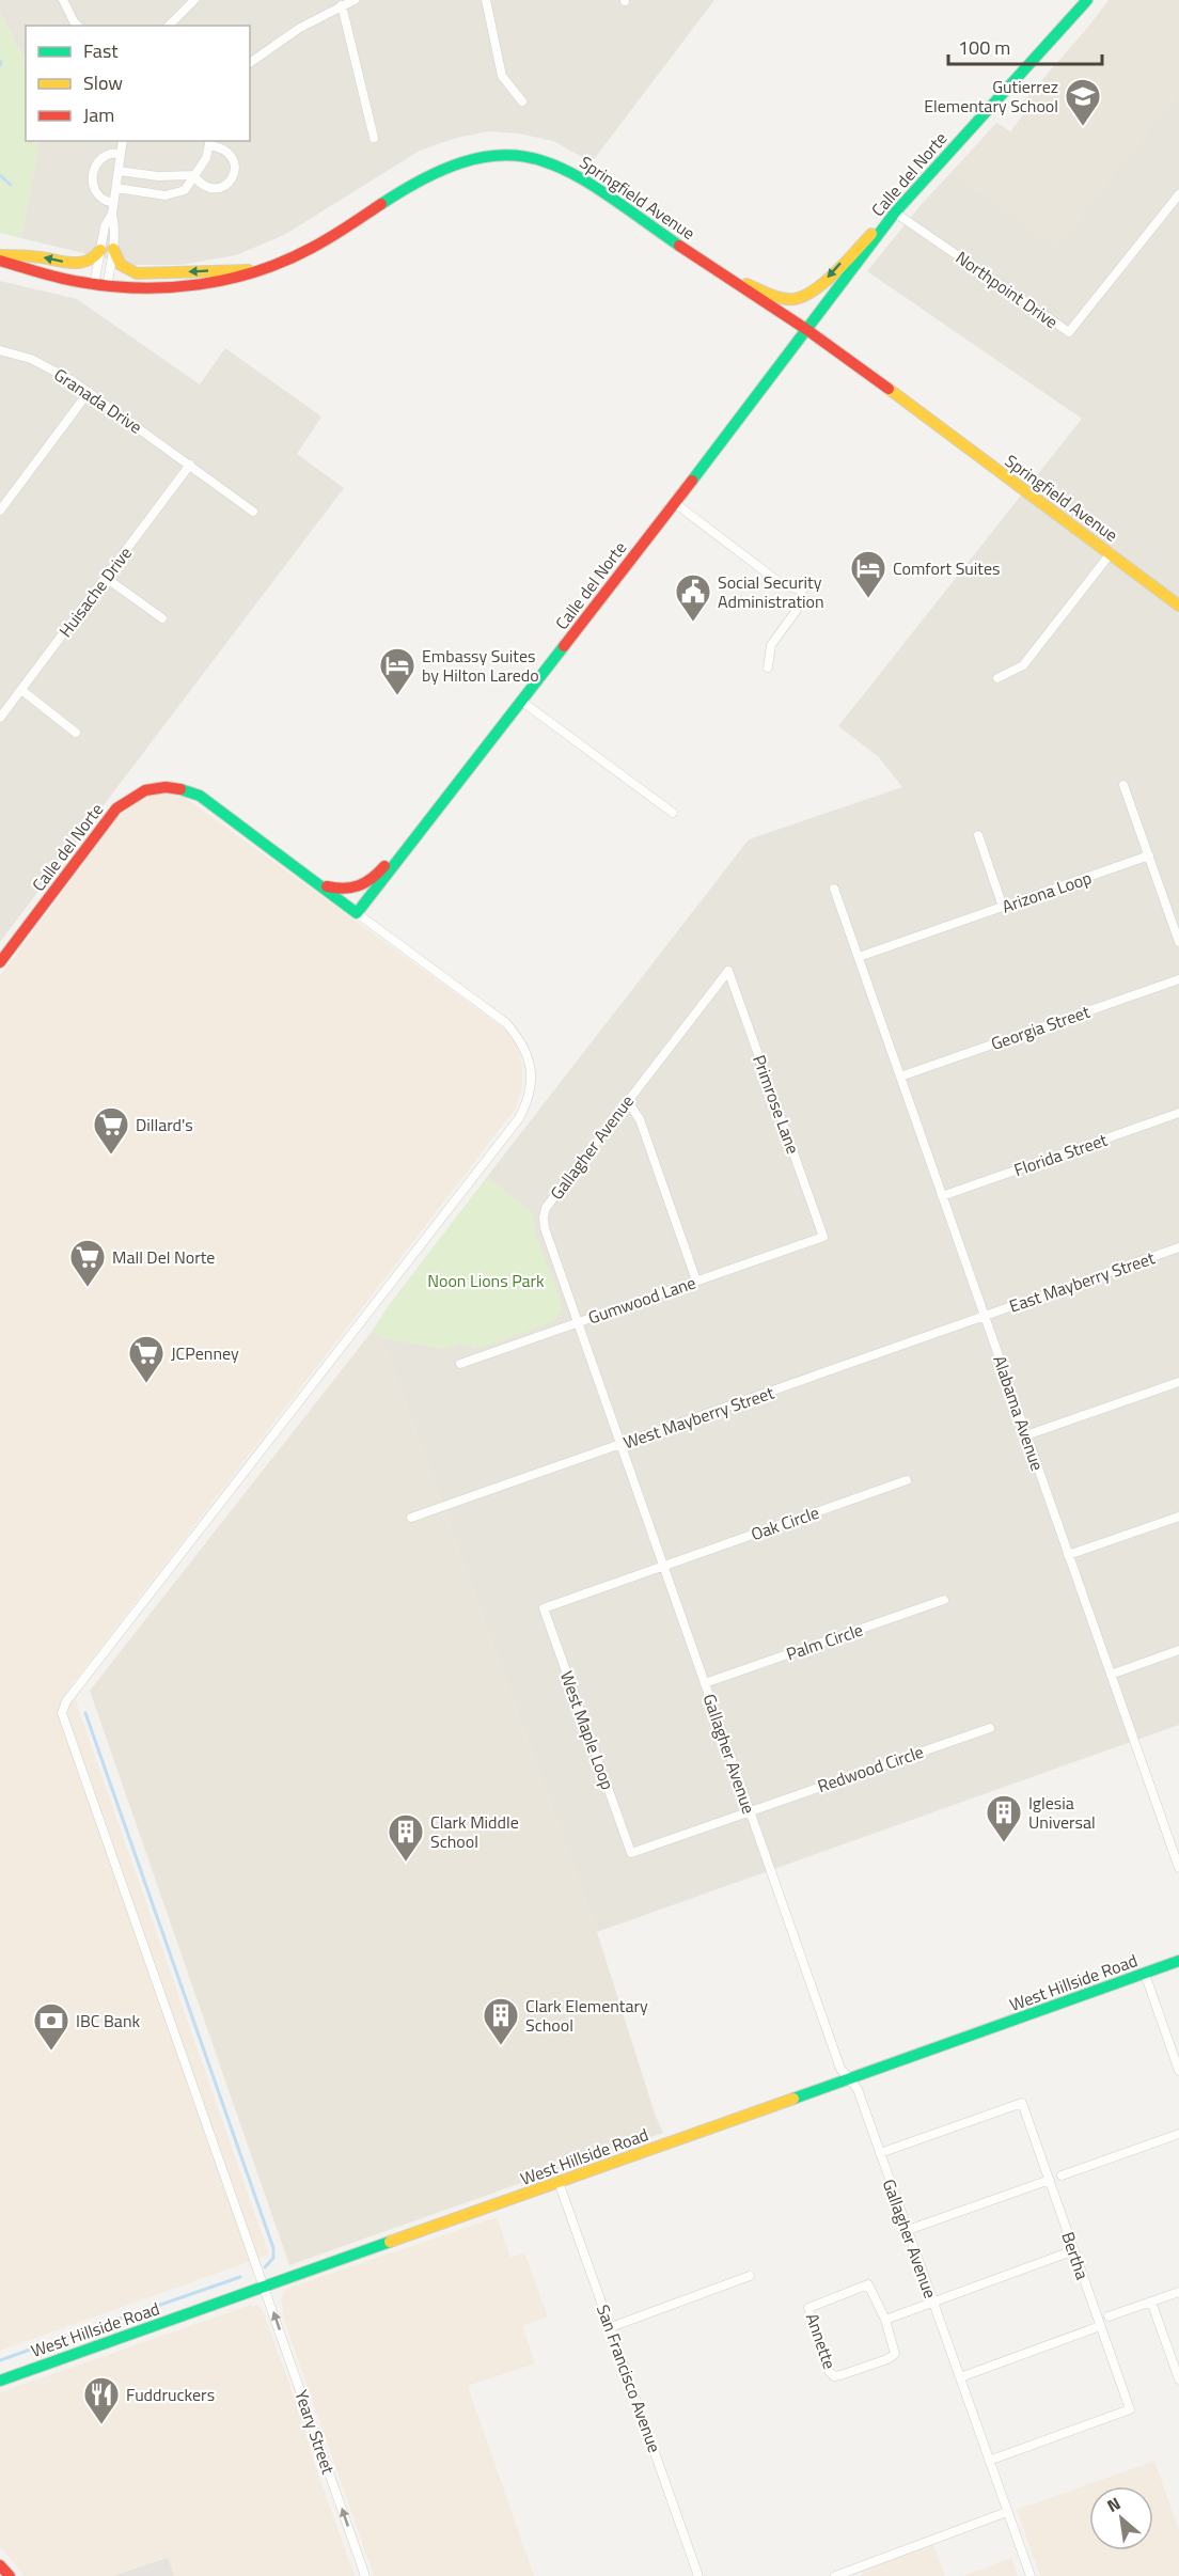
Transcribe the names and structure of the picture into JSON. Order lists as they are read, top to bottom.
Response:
{
  "streets": {
    "street": [
      "Calle del Norte",
      "Springfield Avenue",
      "Northpoint Drive",
      "Granada Drive",
      "Huisache Drive",
      "Arizona Loop",
      "Georgia Street",
      "Primrose Lane",
      "Gallagher Avenue",
      "Florida Street",
      "East Mayberry Street",
      "Gumwood Lane",
      "Alabama Avenue",
      "West Mayberry Street",
      "Oak Circle",
      "Palm Circle",
      "West Maple Loop",
      "Redwood Circle",
      "West Hillside Road",
      "Bertha",
      "Annette",
      "San Francisco Avenue",
      "Yeary Street"
    ]
  },
  "crossings": [
    ["Calle del Norte", "Springfield Avenue"],
    ["Calle del Norte", "Northpoint Drive"],
    ["Calle del Norte", "Yeary Street"],
    ["Granada Drive", "Huisache Drive"],
    ["Arizona Loop", "Alabama Avenue"],
    ["Georgia Street", "Alabama Avenue"],
    ["Primrose Lane", "Gallagher Avenue"],
    ["Primrose Lane", "Gumwood Lane"],
    ["Gallagher Avenue", "Gumwood Lane"],
    ["Gallagher Avenue", "West Mayberry Street"],
    ["Gallagher Avenue", "Oak Circle"],
    ["Gallagher Avenue", "Palm Circle"],
    ["Gallagher Avenue", "West Maple Loop"],
    ["Gallagher Avenue", "Redwood Circle"],
    ["Gallagher Avenue", "West Hillside Road"],
    ["Gallagher Avenue", "Bertha"],
    ["Florida Street", "Alabama Avenue"],
    ["East Mayberry Street", "Alabama Avenue"],
    ["East Mayberry Street", "West Mayberry Street"],
    ["Alabama Avenue", "West Mayberry Street"],
    ["Oak Circle", "West Maple Loop"],
    ["West Maple Loop", "Redwood Circle"],
    ["West Hillside Road", "San Francisco Avenue"],
    ["West Hillside Road", "Yeary Street"]
  ],
  "parks": ["Noon Lions Park"],
  "places": {
    "school or university": ["Gutierrez Elementary School"],
    "hotel": ["Comfort Suites", "Embassy Suites by Hilton Laredo"],
    "public building": ["Social Security Administration"],
    "supermarket": ["Dillard's", "Mall Del Norte", "JCPenney"],
    "building": ["Iglesia Universal", "Clark Middle School", "Clark Elementary School"],
    "bank": ["IBC Bank"],
    "restaurant": ["Fuddruckers"]
  },
  "legend": ["Fast", "Slow", "Jam"],
  "scale_bar": "100 m",
  "north": "top left"
}
